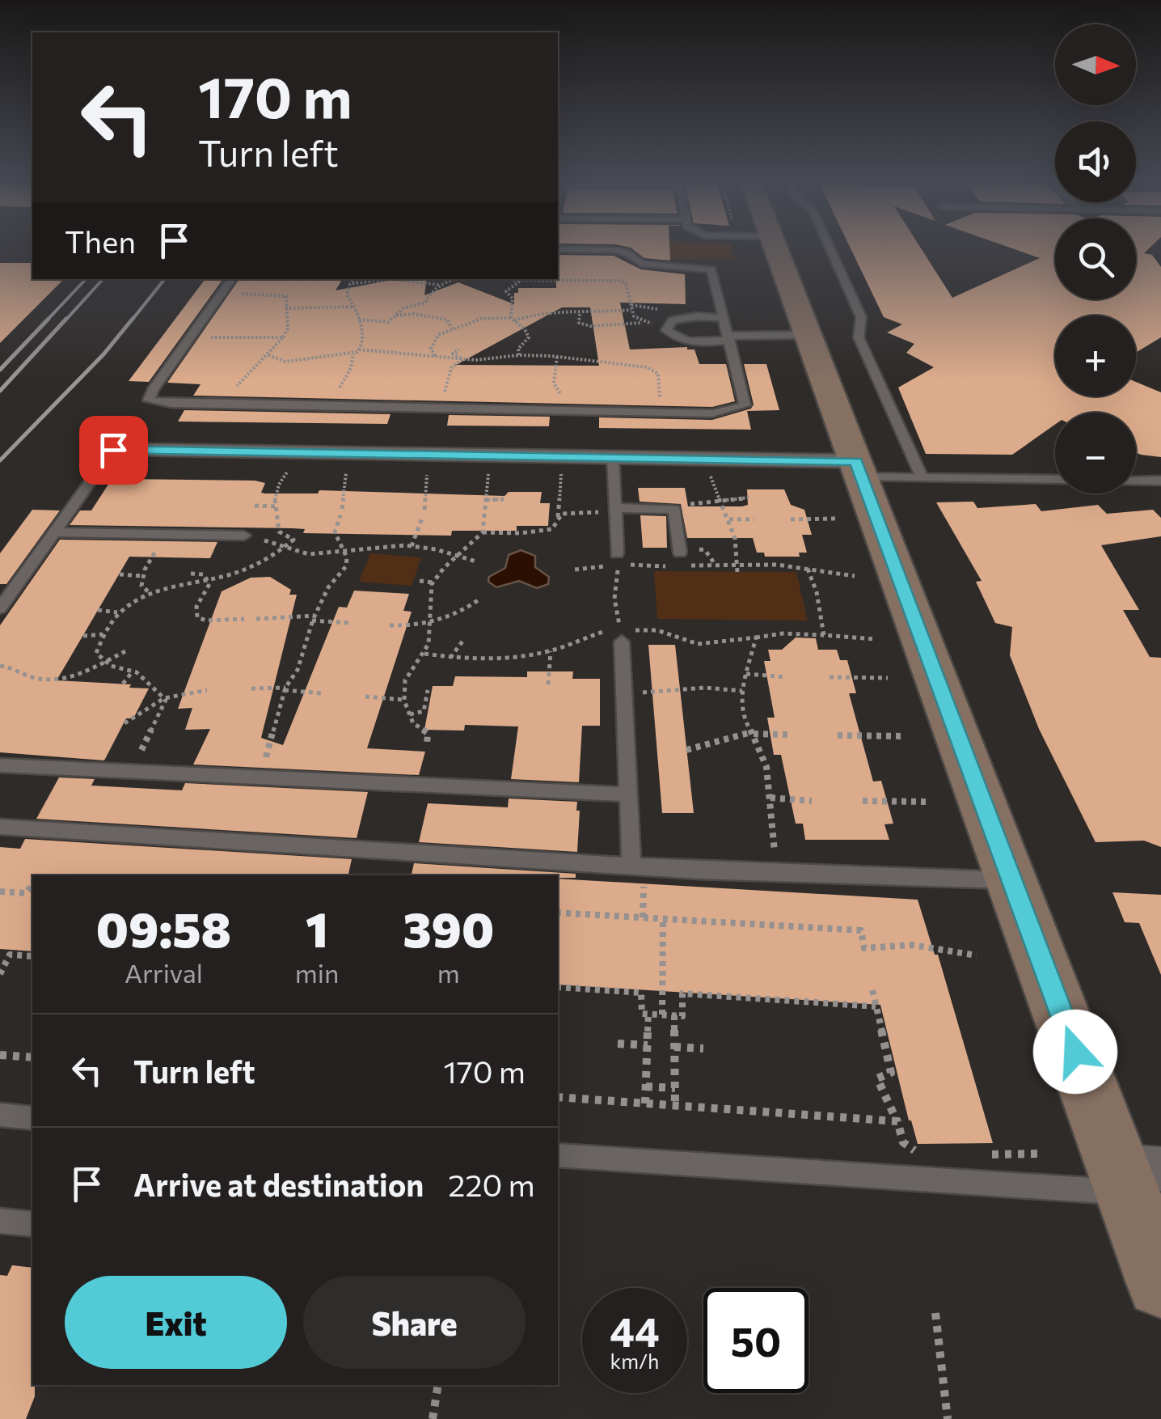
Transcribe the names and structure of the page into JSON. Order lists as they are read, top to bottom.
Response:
{
  "north": "right",
  "page": {
    "map_buttons": ["+", "−"],
    "turn": ["170 m", "Turn left"],
    "then": "Then",
    "eta": [
      "09:58",
      "Arrival",
      "1",
      "min",
      "390",
      "m"
    ],
    "list": [
      {
        "name": "Turn left",
        "value": "170 m"
      },
      {
        "name": "Arrive at destination",
        "value": "220 m"
      }
    ],
    "buttons": ["Exit", "Share"],
    "speed": "44 km/h",
    "limit": "50"
  }
}
